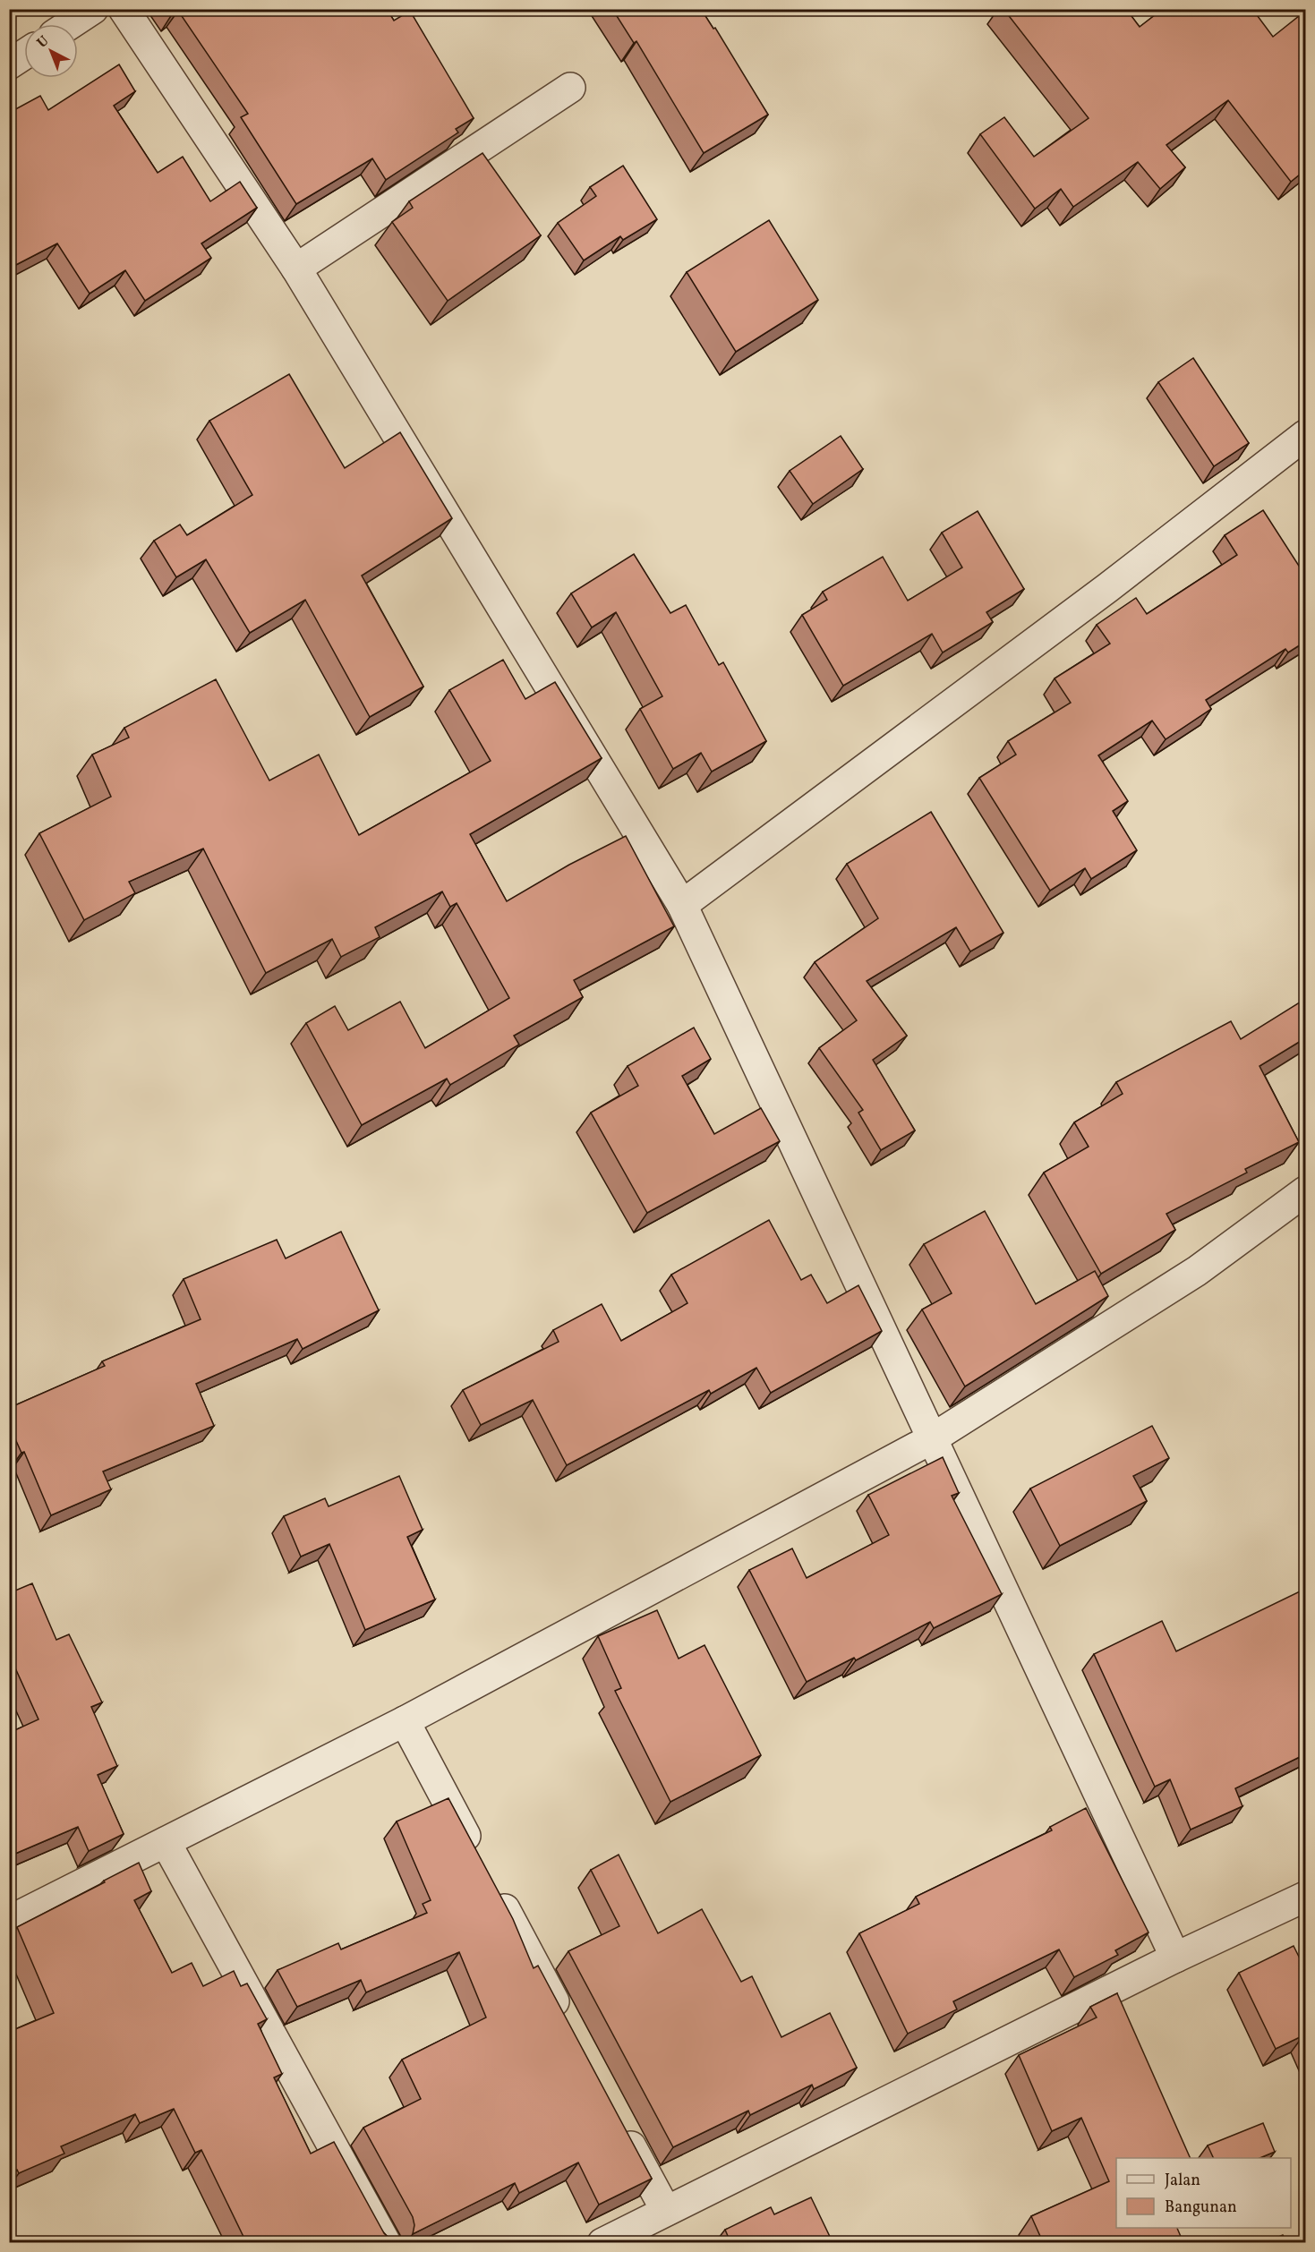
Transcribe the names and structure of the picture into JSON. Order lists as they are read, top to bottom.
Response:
{
  "legend": ["Jalan", "Bangunan"],
  "north": "top left"
}
